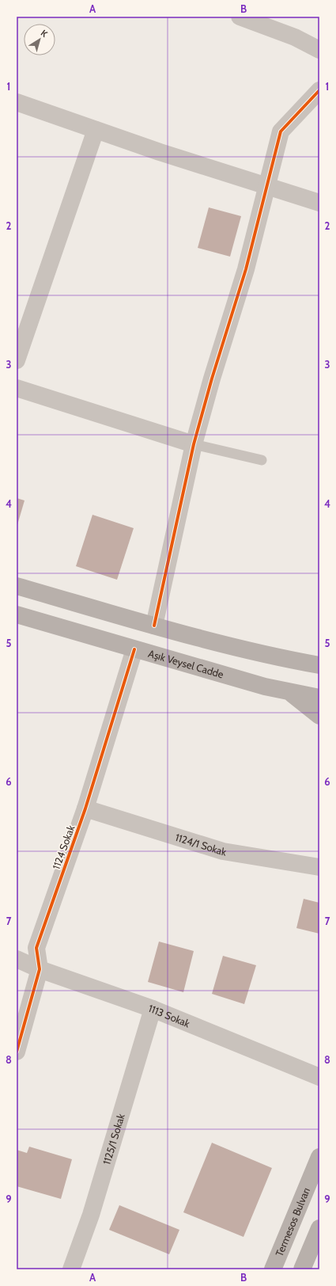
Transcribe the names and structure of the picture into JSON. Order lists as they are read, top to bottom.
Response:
{
  "streets": {
    "main road": ["Aşık Veysel Cadde", "Termesos Bulvarı"],
    "street": [
      "1124/1 Sokak",
      "1124 Sokak",
      "1113 Sokak",
      "1125/1 Sokak"
    ]
  },
  "crossings": [
    ["Aşık Veysel Cadde", "1124 Sokak"],
    ["1124/1 Sokak", "1124 Sokak"],
    ["1124 Sokak", "1113 Sokak"],
    ["1113 Sokak", "1125/1 Sokak"]
  ],
  "north": "top right",
  "grid": {
    "columns": ["A", "B"],
    "rows": [
      "1",
      "2",
      "3",
      "4",
      "5",
      "6",
      "7",
      "8",
      "9"
    ]
  }
}
